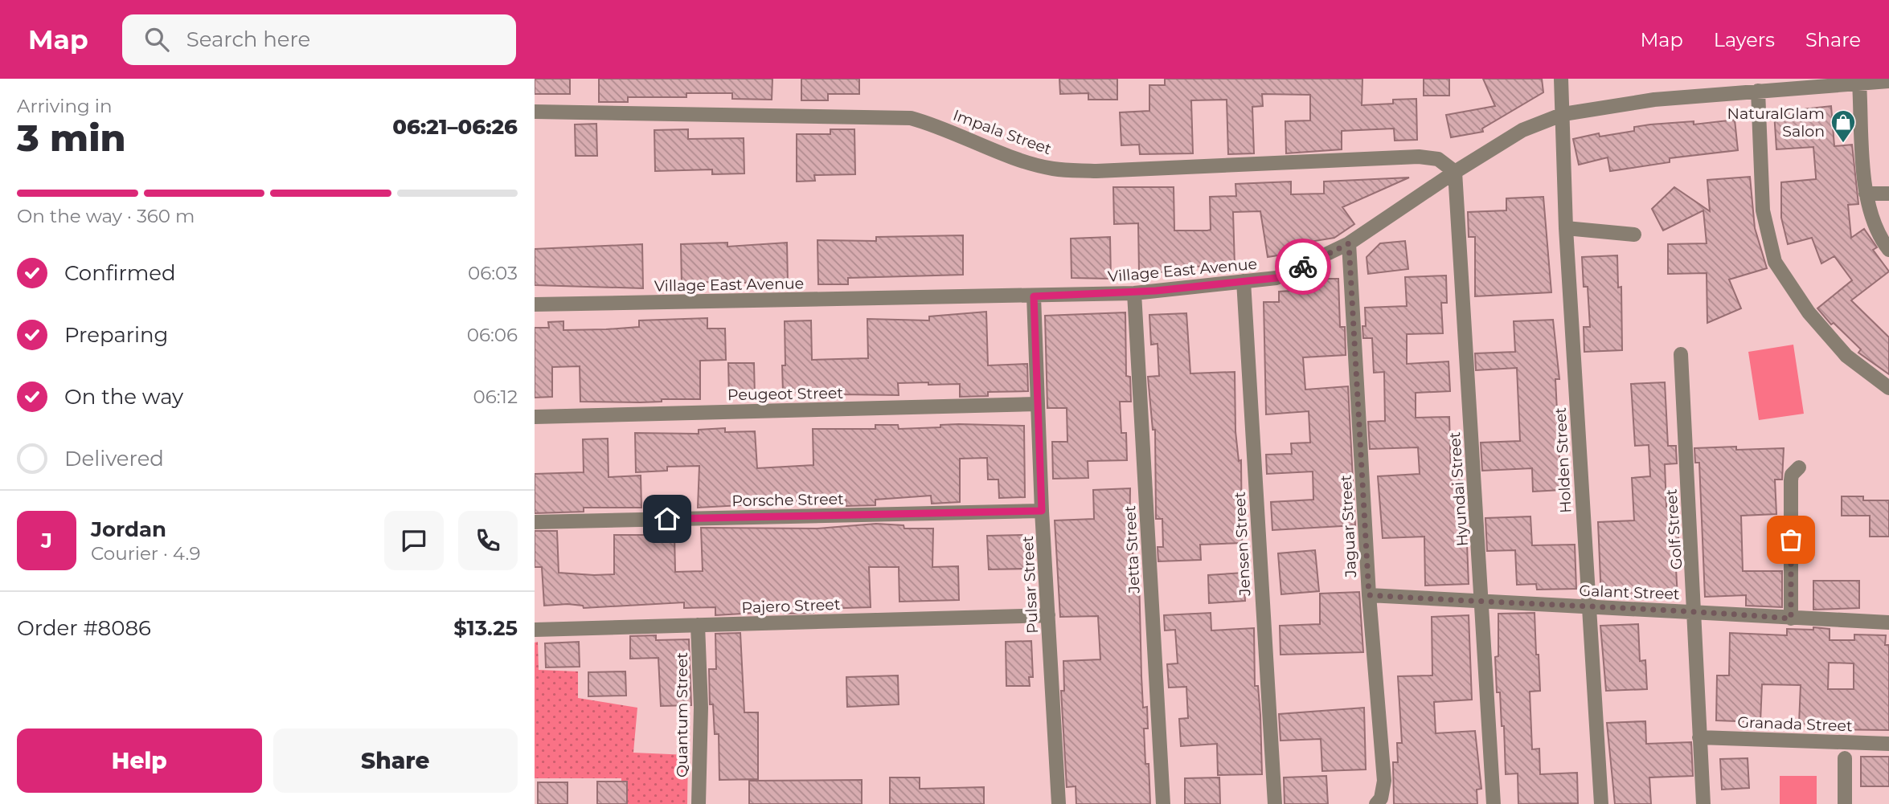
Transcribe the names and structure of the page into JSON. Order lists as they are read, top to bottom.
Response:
{
  "streets": {
    "street": [
      "Impala Street",
      "Village East Avenue",
      "Peugeot Street",
      "Holden Street",
      "Hyundai Street",
      "Porsche Street",
      "Jaguar Street",
      "Golf Street",
      "Jensen Street",
      "Jetta Street",
      "Pulsar Street",
      "Galant Street",
      "Pajero Street",
      "Quantum Street",
      "Granada Street"
    ]
  },
  "crossings": [
    ["Impala Street", "Village East Avenue"],
    ["Impala Street", "Hyundai Street"],
    ["Village East Avenue", "Holden Street"],
    ["Village East Avenue", "Hyundai Street"],
    ["Village East Avenue", "Jaguar Street"],
    ["Village East Avenue", "Jensen Street"],
    ["Village East Avenue", "Jetta Street"],
    ["Village East Avenue", "Pulsar Street"],
    ["Peugeot Street", "Pulsar Street"],
    ["Holden Street", "Galant Street"],
    ["Hyundai Street", "Galant Street"],
    ["Porsche Street", "Pulsar Street"],
    ["Jaguar Street", "Galant Street"],
    ["Golf Street", "Galant Street"],
    ["Golf Street", "Granada Street"],
    ["Pulsar Street", "Pajero Street"],
    ["Pajero Street", "Quantum Street"]
  ],
  "places": {
    "shop": ["NaturalGlam Salon"]
  },
  "page": {
    "header": "Map",
    "search": "Search here",
    "nav": ["Map", "Layers", "Share"],
    "heading": ["3 min", "Arriving in", "06:21–06:26"],
    "panel": [
      "Jordan",
      "Courier · 4.9",
      "Order #8086",
      "$13.25"
    ],
    "bar": "On the way · 360 m",
    "list": [
      ["Confirmed", "06:03"],
      ["Preparing", "06:06"],
      ["On the way", "06:12"],
      "Delivered"
    ],
    "round": "J",
    "buttons": ["Help", "Share"]
  }
}
